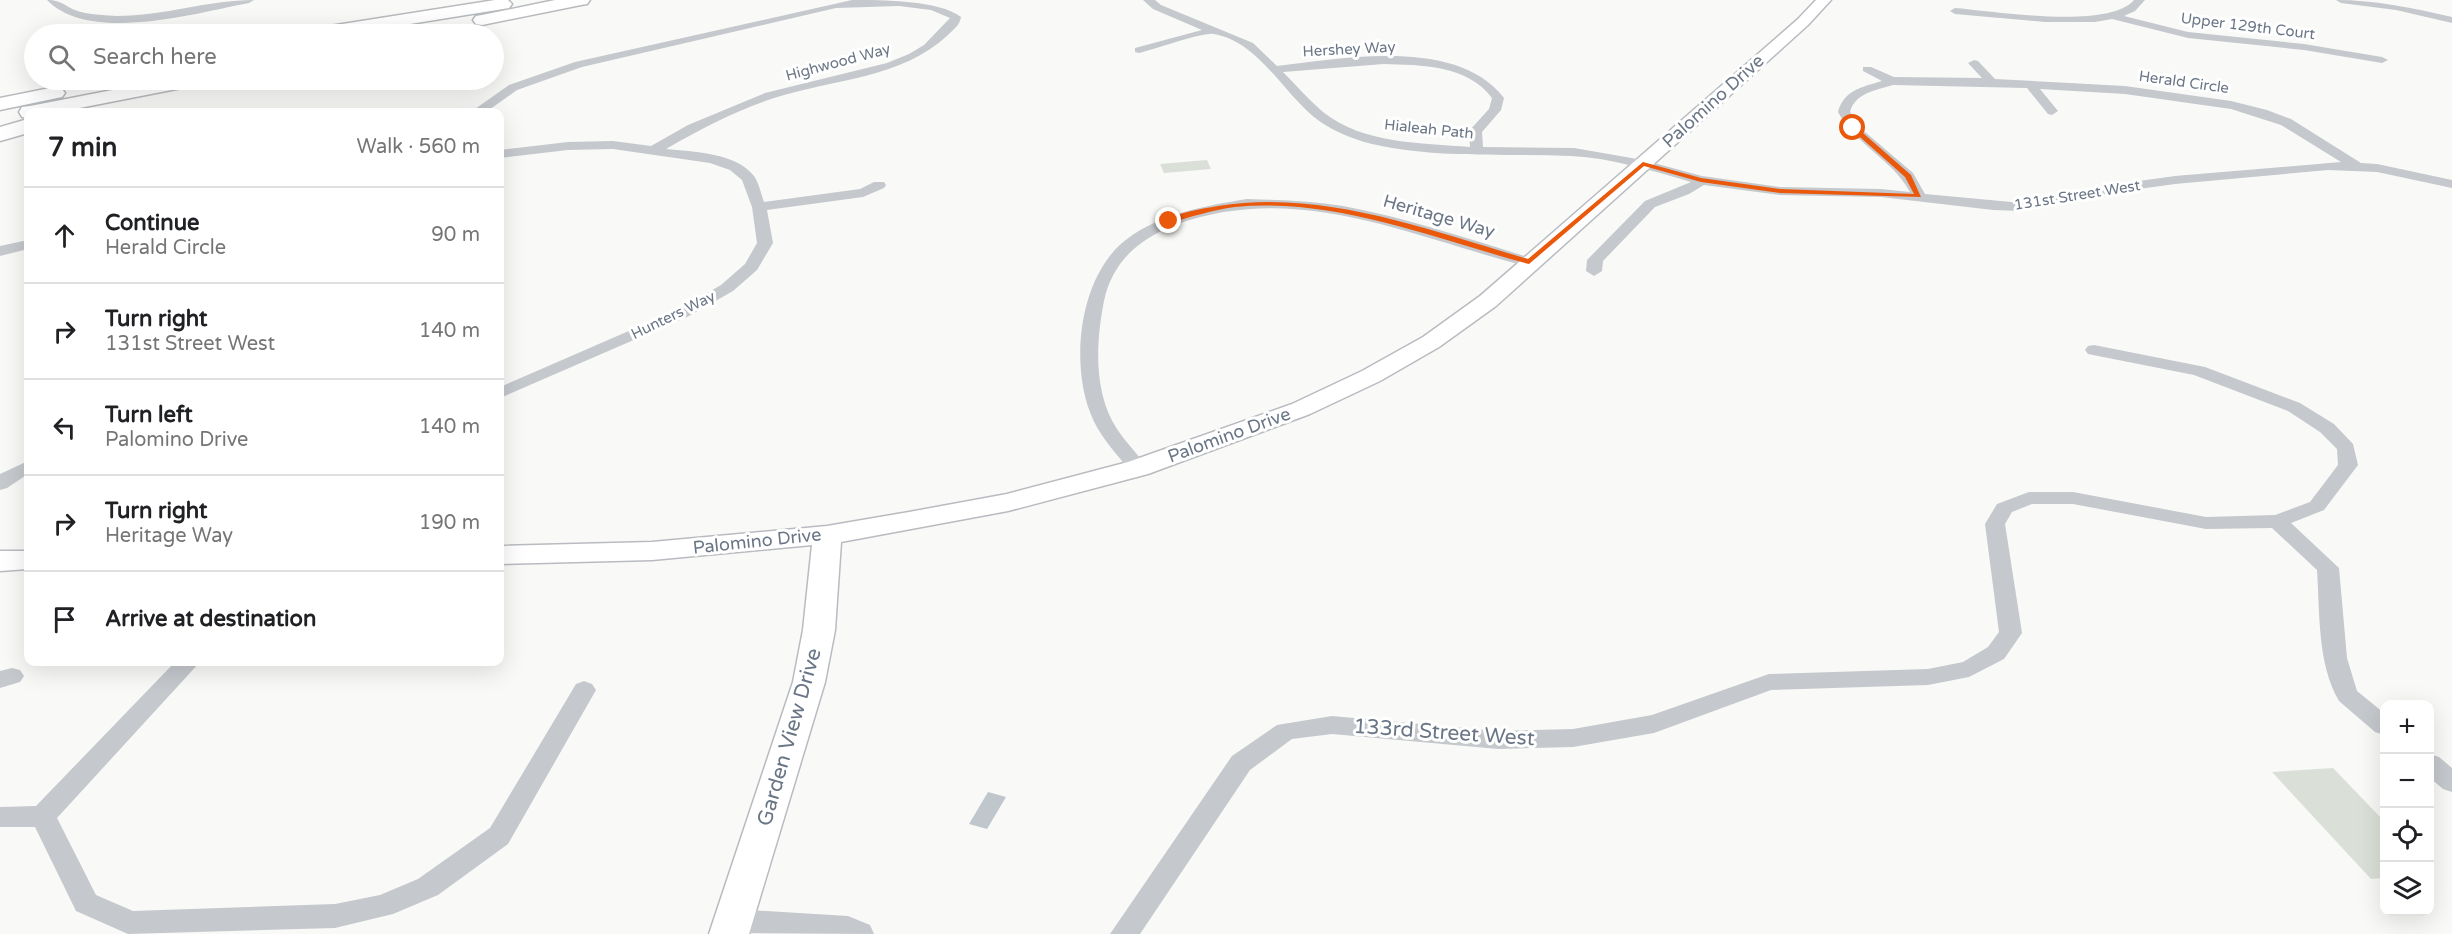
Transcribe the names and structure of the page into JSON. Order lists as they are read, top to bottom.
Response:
{
  "streets": {
    "street": [
      "Upper 129th Court",
      "Hershey Way",
      "Highwood Way",
      "Herald Circle",
      "Palomino Drive",
      "Hialeah Path",
      "131st Street West",
      "Heritage Way",
      "Hunters Way",
      "133rd Street West",
      "Garden View Drive"
    ]
  },
  "crossings": [
    ["Hershey Way", "Hialeah Path"],
    ["Highwood Way", "Hunters Way"],
    ["Herald Circle", "131st Street West"],
    ["Palomino Drive", "Hialeah Path"],
    ["Palomino Drive", "131st Street West"],
    ["Palomino Drive", "Heritage Way"],
    ["Palomino Drive", "Garden View Drive"],
    ["Hialeah Path", "131st Street West"]
  ],
  "page": {
    "search": "Search here",
    "heading": ["7 min", "Walk · 560 m"],
    "list": [
      ["Continue", "Herald Circle", "90 m"],
      ["Turn right", "131st Street West", "140 m"],
      ["Turn left", "Palomino Drive", "140 m"],
      ["Turn right", "Heritage Way", "190 m"],
      "Arrive at destination"
    ],
    "map_buttons": ["+", "−"]
  }
}
